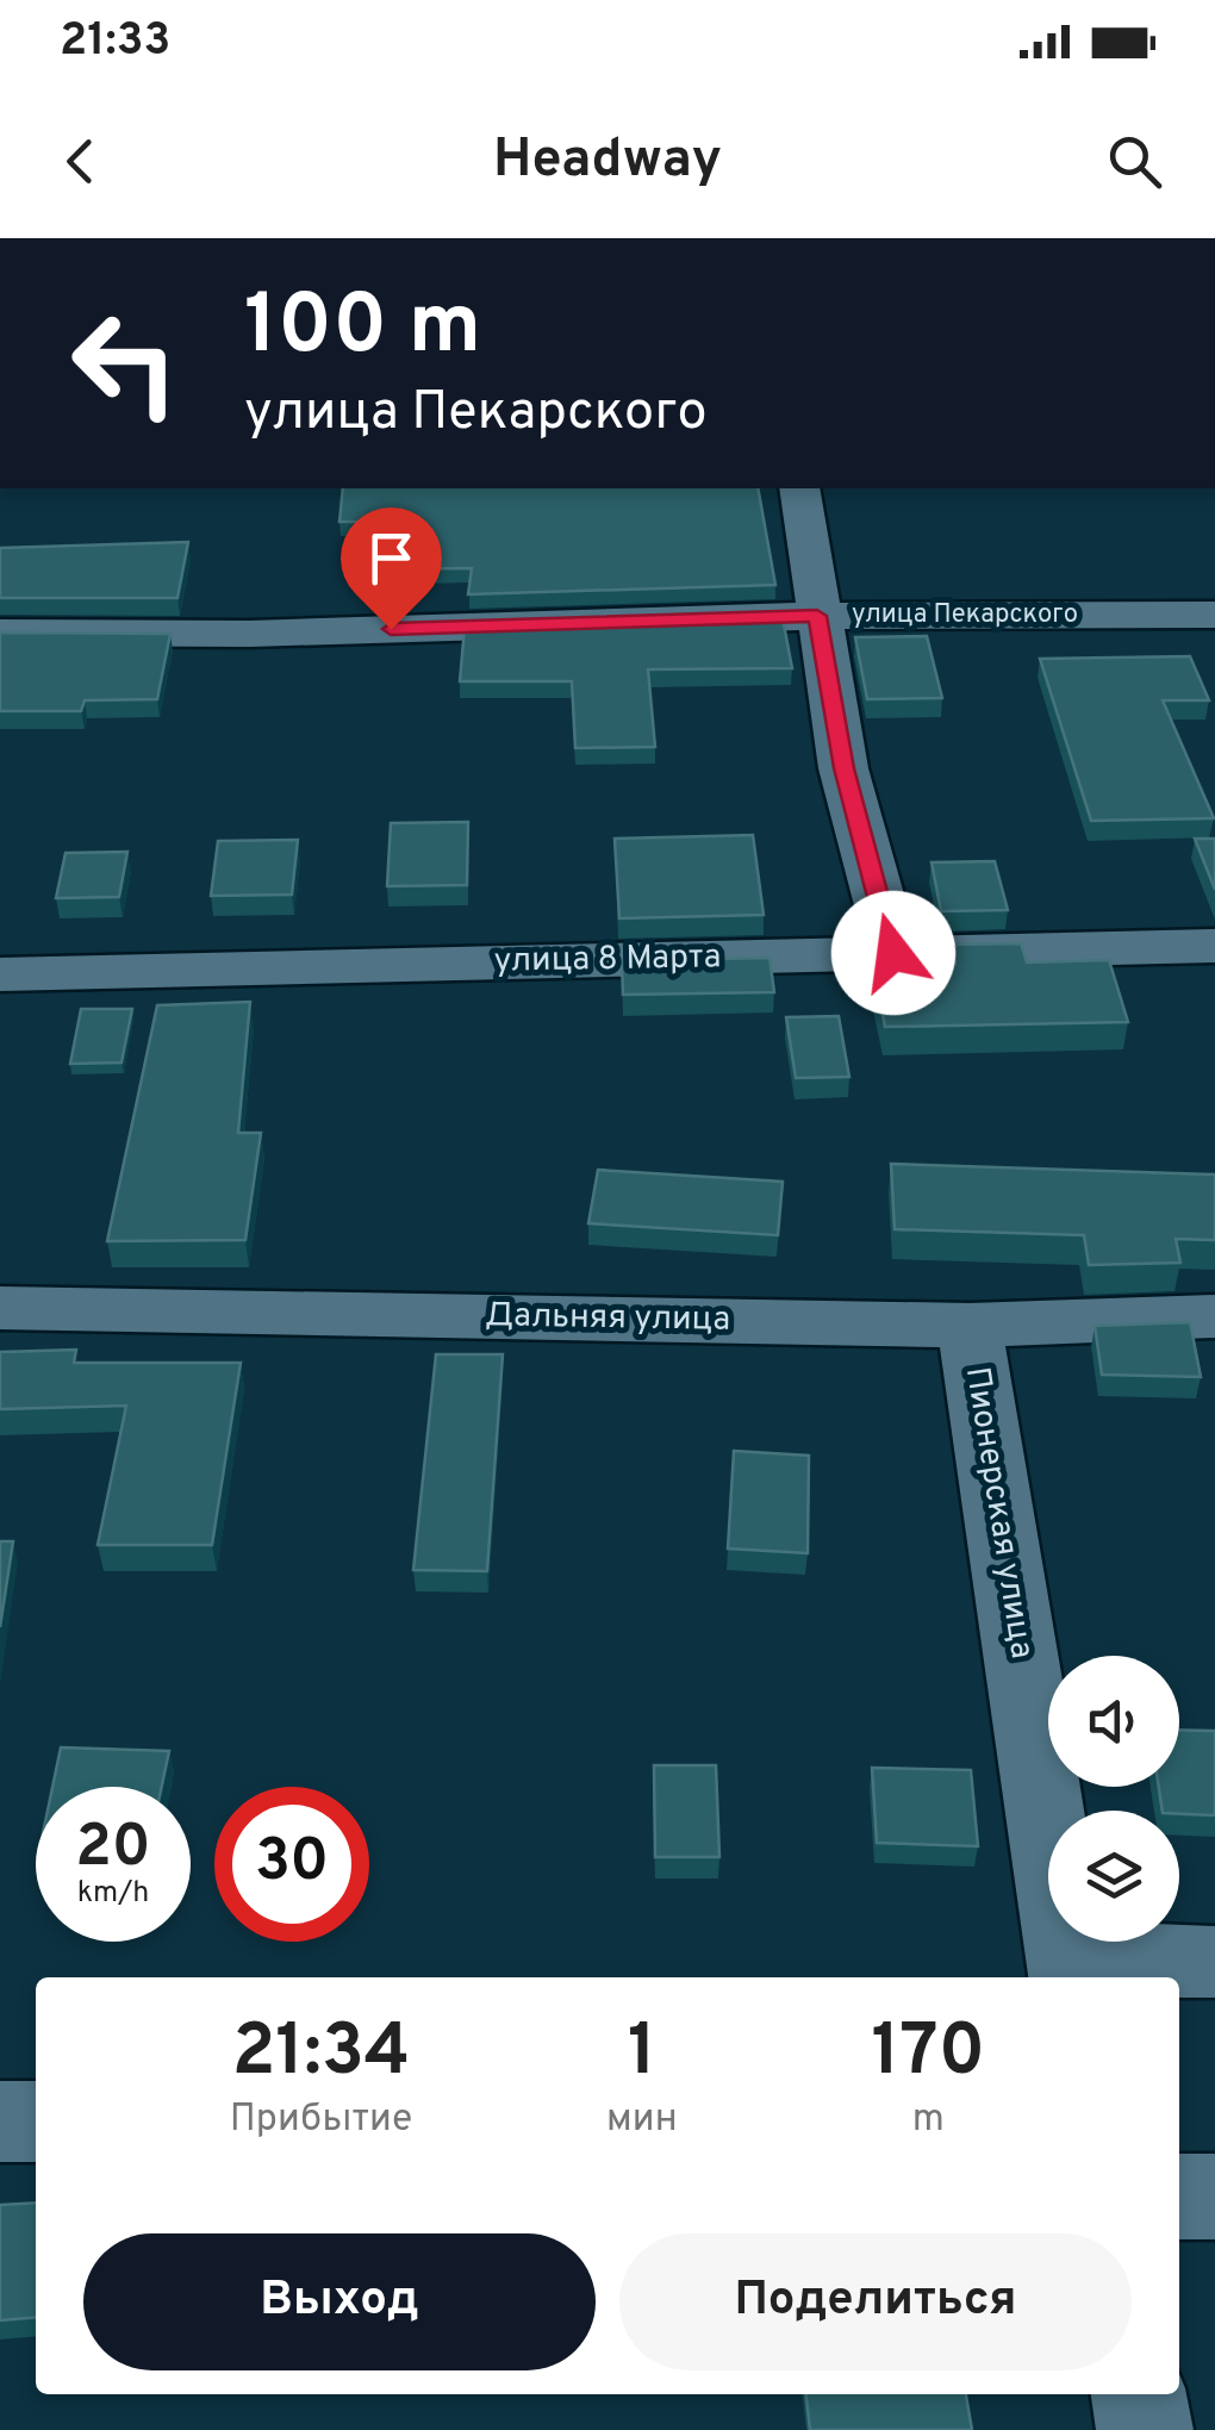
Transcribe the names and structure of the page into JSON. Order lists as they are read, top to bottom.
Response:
{
  "streets": {
    "street": [
      "улица Пекарского",
      "улица 8 Марта",
      "Дальняя улица",
      "Пионерская улица"
    ]
  },
  "crossings": [
    ["Дальняя улица", "Пионерская улица"]
  ],
  "page": {
    "status": "21:33",
    "header": "Headway",
    "turn": ["100 m", "улица Пекарского"],
    "speed": "20 km/h",
    "limit": "30",
    "eta": [
      "21:34",
      "Прибытие",
      "1",
      "мин",
      "170",
      "m"
    ],
    "buttons": ["Выход", "Поделиться"]
  }
}
